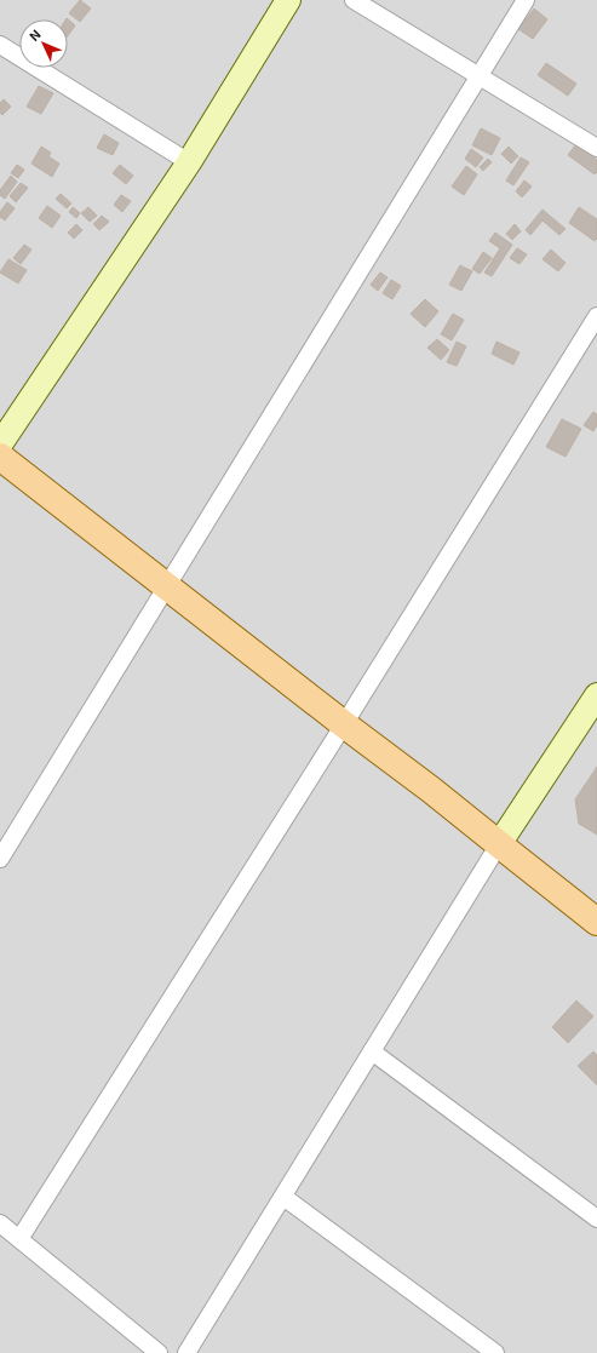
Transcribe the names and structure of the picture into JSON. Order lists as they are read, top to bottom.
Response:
{
  "north": "top left"
}
